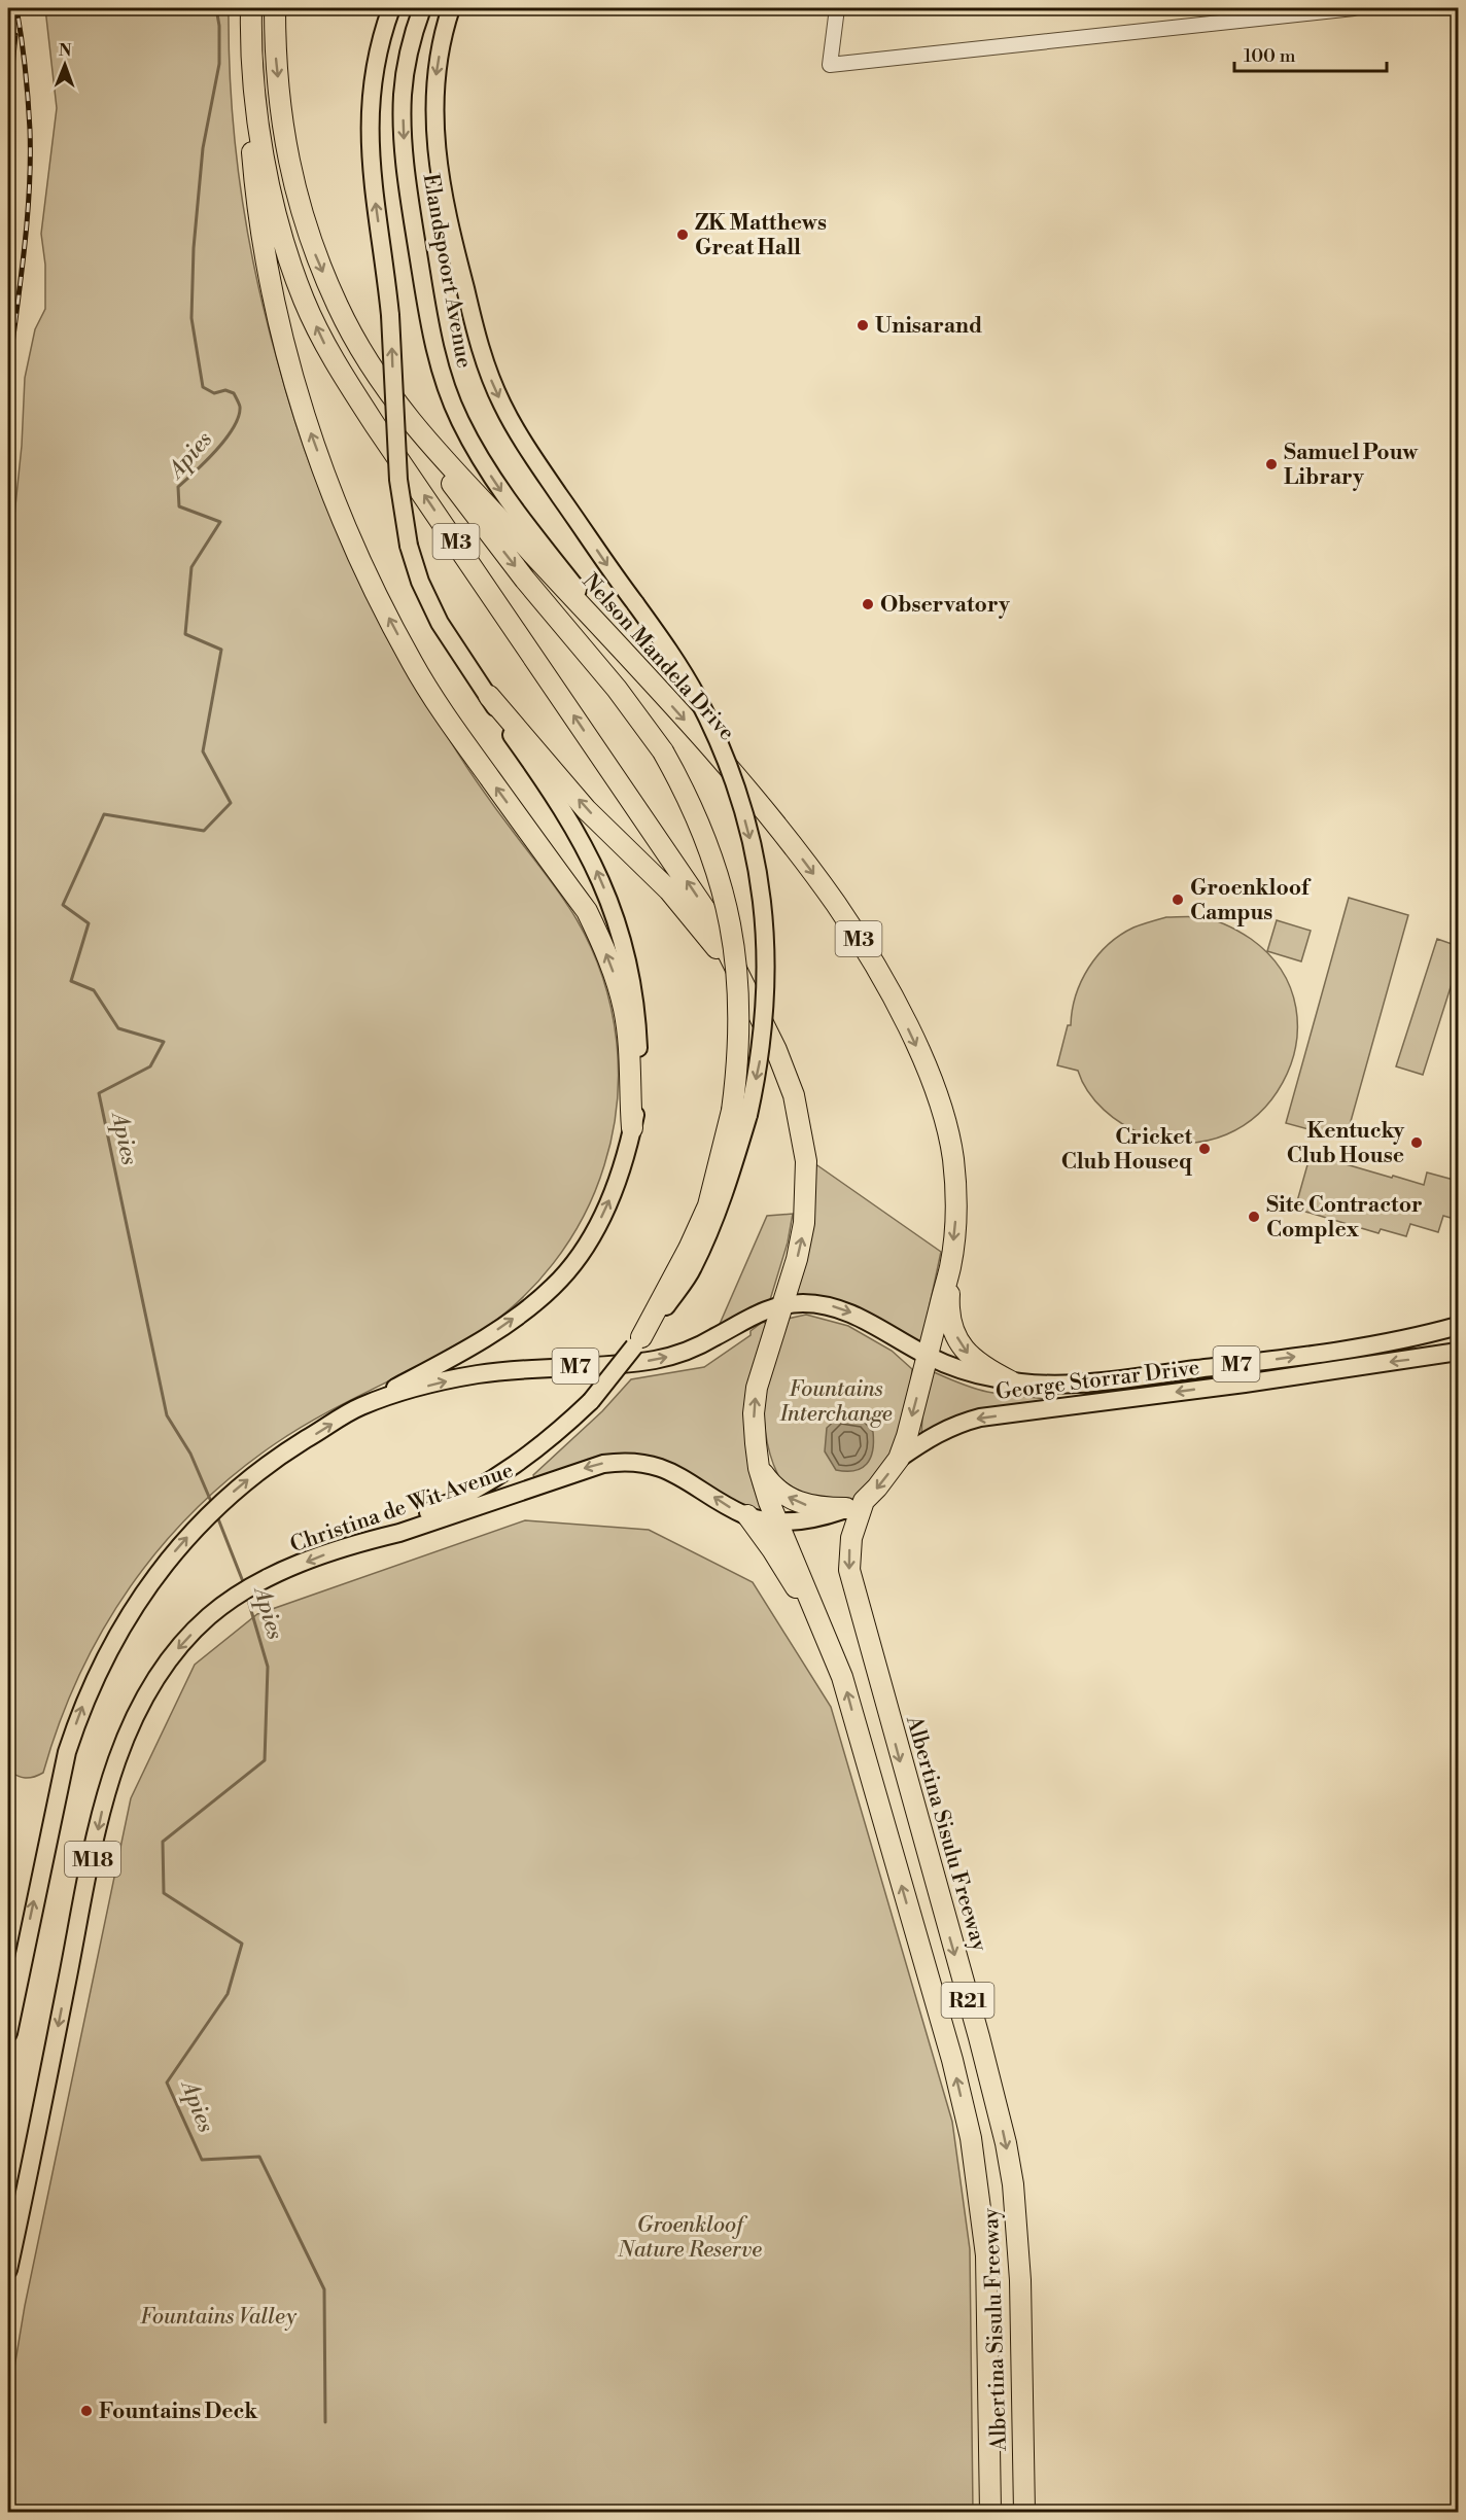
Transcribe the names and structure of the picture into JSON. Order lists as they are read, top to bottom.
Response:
{
  "streets": {
    "highway": [
      "M3",
      "Nelson Mandela Drive",
      "M7",
      "Albertina Sisulu Freeway",
      "R21"
    ],
    "main road": [
      "Elandspoort Avenue",
      "George Storrar Drive",
      "Christina de Wit Avenue",
      "M18"
    ]
  },
  "crossings": [
    ["Elandspoort Avenue", "Nelson Mandela Drive"],
    ["M3", "Nelson Mandela Drive"],
    ["M3", "M7"],
    ["M3", "George Storrar Drive"],
    ["M3", "Christina de Wit Avenue"],
    ["M3", "Albertina Sisulu Freeway"],
    ["Nelson Mandela Drive", "M7"],
    ["Nelson Mandela Drive", "George Storrar Drive"],
    ["Nelson Mandela Drive", "Christina de Wit Avenue"],
    ["Nelson Mandela Drive", "Albertina Sisulu Freeway"],
    ["M7", "George Storrar Drive"],
    ["M7", "Christina de Wit Avenue"],
    ["M7", "Albertina Sisulu Freeway"],
    ["M7", "M18"],
    ["George Storrar Drive", "Christina de Wit Avenue"],
    ["George Storrar Drive", "Albertina Sisulu Freeway"],
    ["Christina de Wit Avenue", "Albertina Sisulu Freeway"]
  ],
  "water": ["Apies"],
  "parks": ["Fountains Interchange", "Groenkloof Nature Reserve", "Fountains Valley"],
  "places": [
    "ZK Matthews Great Hall",
    "Unisarand",
    "Samuel Pouw Library",
    "Observatory",
    "Groenkloof Campus",
    "Kentucky Club House",
    "Cricket Club Houseq",
    "Site Contractor Complex",
    "Fountains Deck"
  ],
  "scale_bar": "100 m",
  "north": "top"
}
